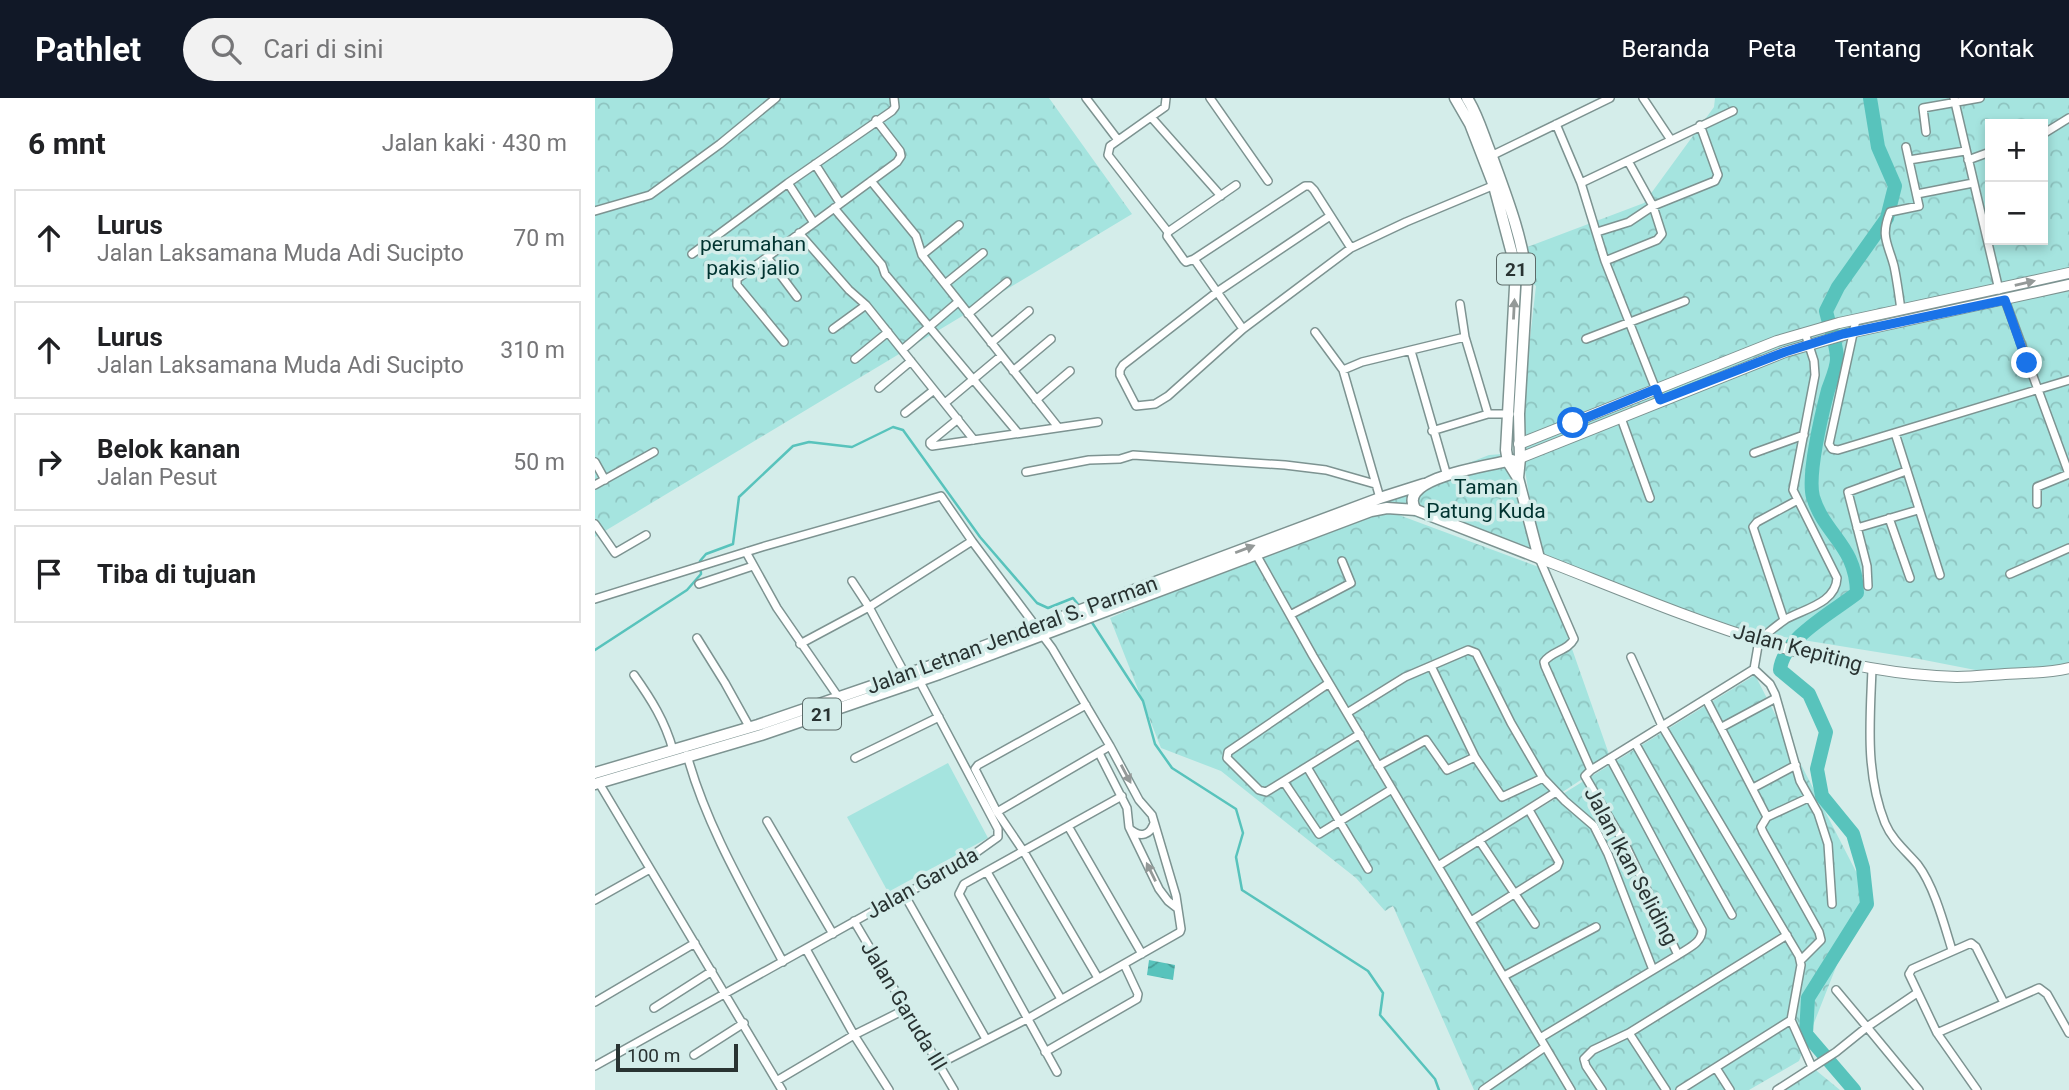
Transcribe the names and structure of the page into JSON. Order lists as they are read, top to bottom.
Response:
{
  "streets": {
    "highway": ["21", "Jalan Letnan Jenderal S. Parman"],
    "main road": ["Jalan Kepiting"],
    "street": ["Jalan Ikan Seliding", "Jalan Garuda", "Jalan Garuda III"]
  },
  "crossings": [
    ["21", "Jalan Letnan Jenderal S. Parman"],
    ["21", "Jalan Kepiting"],
    ["21", "Jalan Ikan Seliding"],
    ["Jalan Letnan Jenderal S. Parman", "Jalan Garuda"],
    ["Jalan Kepiting", "Jalan Ikan Seliding"],
    ["Jalan Garuda", "Jalan Garuda III"]
  ],
  "parks": ["perumahan pakis jalio", "Taman Patung Kuda"],
  "scale_bar": "100 m",
  "page": {
    "header": "Pathlet",
    "search": "Cari di sini",
    "nav": [
      "Beranda",
      "Peta",
      "Tentang",
      "Kontak"
    ],
    "heading": ["6 mnt", "Jalan kaki · 430 m"],
    "map_buttons": ["+", "−"],
    "list": [
      ["Lurus", "Jalan Laksamana Muda Adi Sucipto", "70 m"],
      ["Lurus", "Jalan Laksamana Muda Adi Sucipto", "310 m"],
      ["Belok kanan", "Jalan Pesut", "50 m"],
      "Tiba di tujuan"
    ],
    "scale": "100 m"
  }
}
